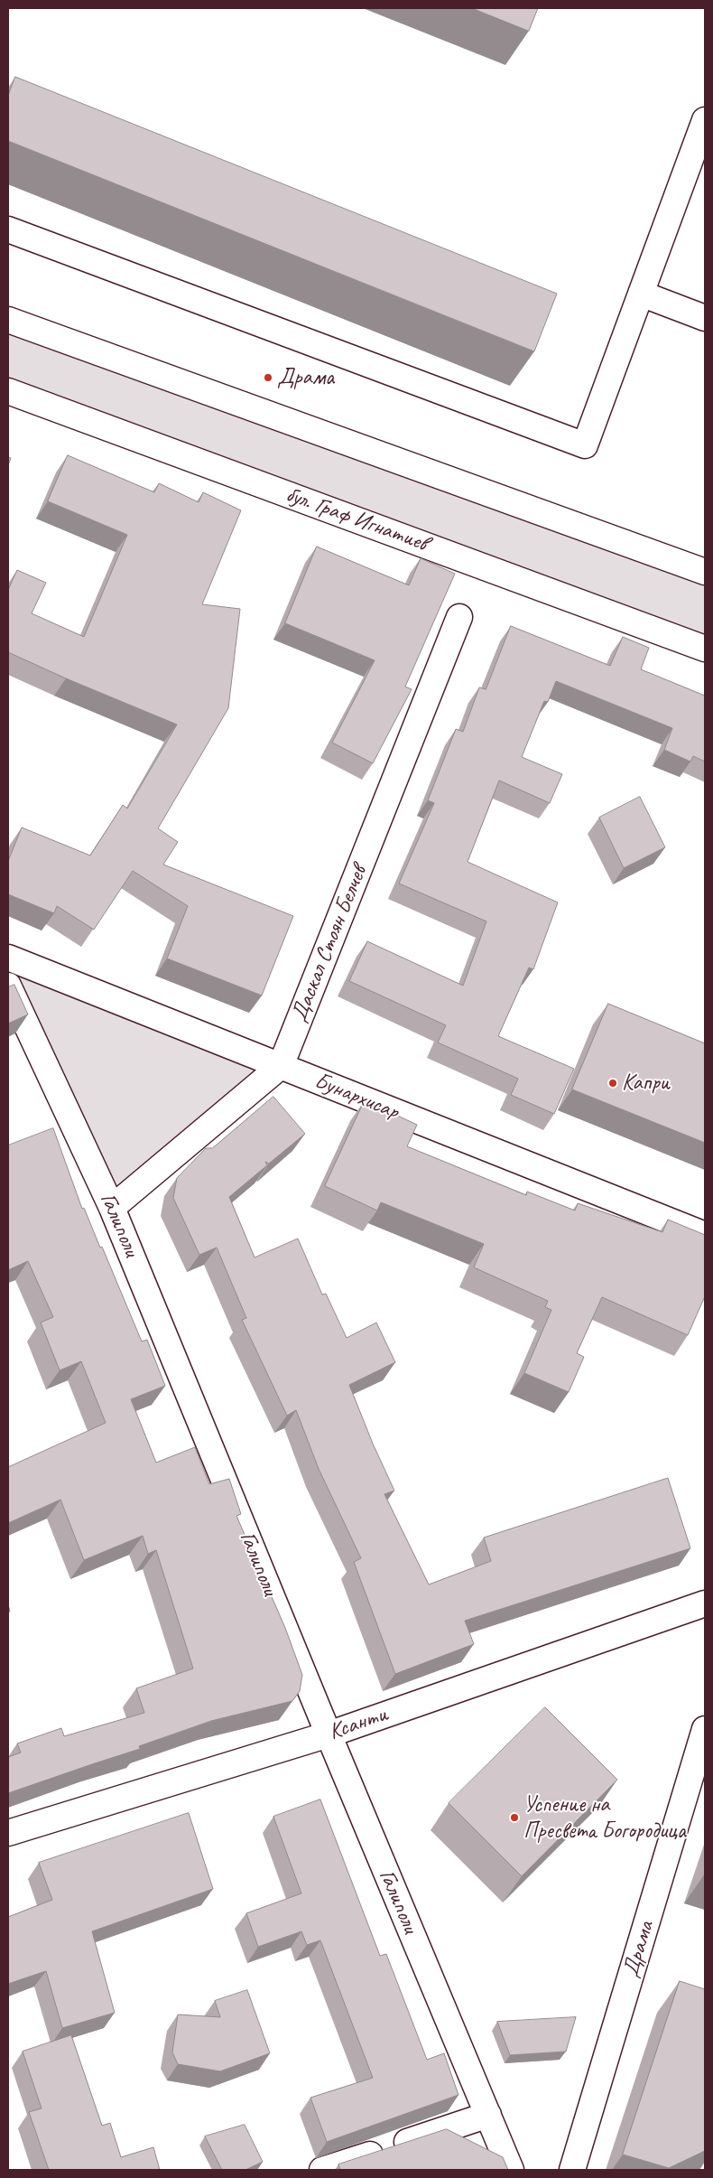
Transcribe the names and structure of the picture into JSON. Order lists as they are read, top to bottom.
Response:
{
  "streets": {
    "street": [
      "бул. Граф Игнатиев",
      "Даскал Стоян Белчев",
      "Бунархисар",
      "Галиполи",
      "Ксанти",
      "Драма"
    ]
  },
  "crossings": [
    ["Даскал Стоян Белчев", "Бунархисар"],
    ["Даскал Стоян Белчев", "Галиполи"],
    ["Галиполи", "Ксанти"]
  ],
  "places": ["Драма", "Капри", "Успение на Пресвета Богородица"]
}
